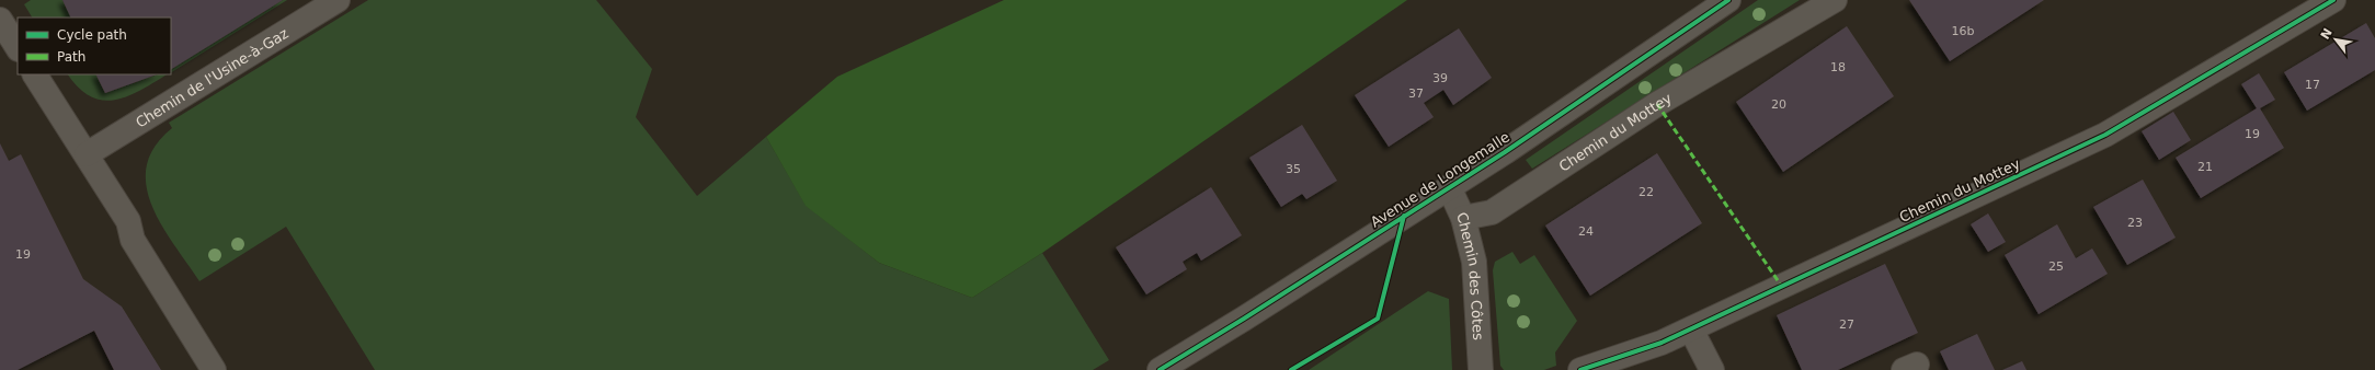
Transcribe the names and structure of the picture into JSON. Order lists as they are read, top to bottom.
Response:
{
  "streets": {
    "street": [
      "Chemin de l'Usine-à-Gaz",
      "Chemin du Mottey",
      "Avenue de Longemalle",
      "Chemin des Côtes"
    ]
  },
  "crossings": [
    ["Chemin du Mottey", "Chemin des Côtes"],
    ["Avenue de Longemalle", "Chemin des Côtes"]
  ],
  "house_numbers": [
    "16b",
    "18",
    "39",
    "17",
    "37",
    "20",
    "19",
    "21",
    "35",
    "22",
    "23",
    "24",
    "19",
    "25",
    "27"
  ],
  "legend": ["Cycle path", "Path"],
  "north": "top left"
}
